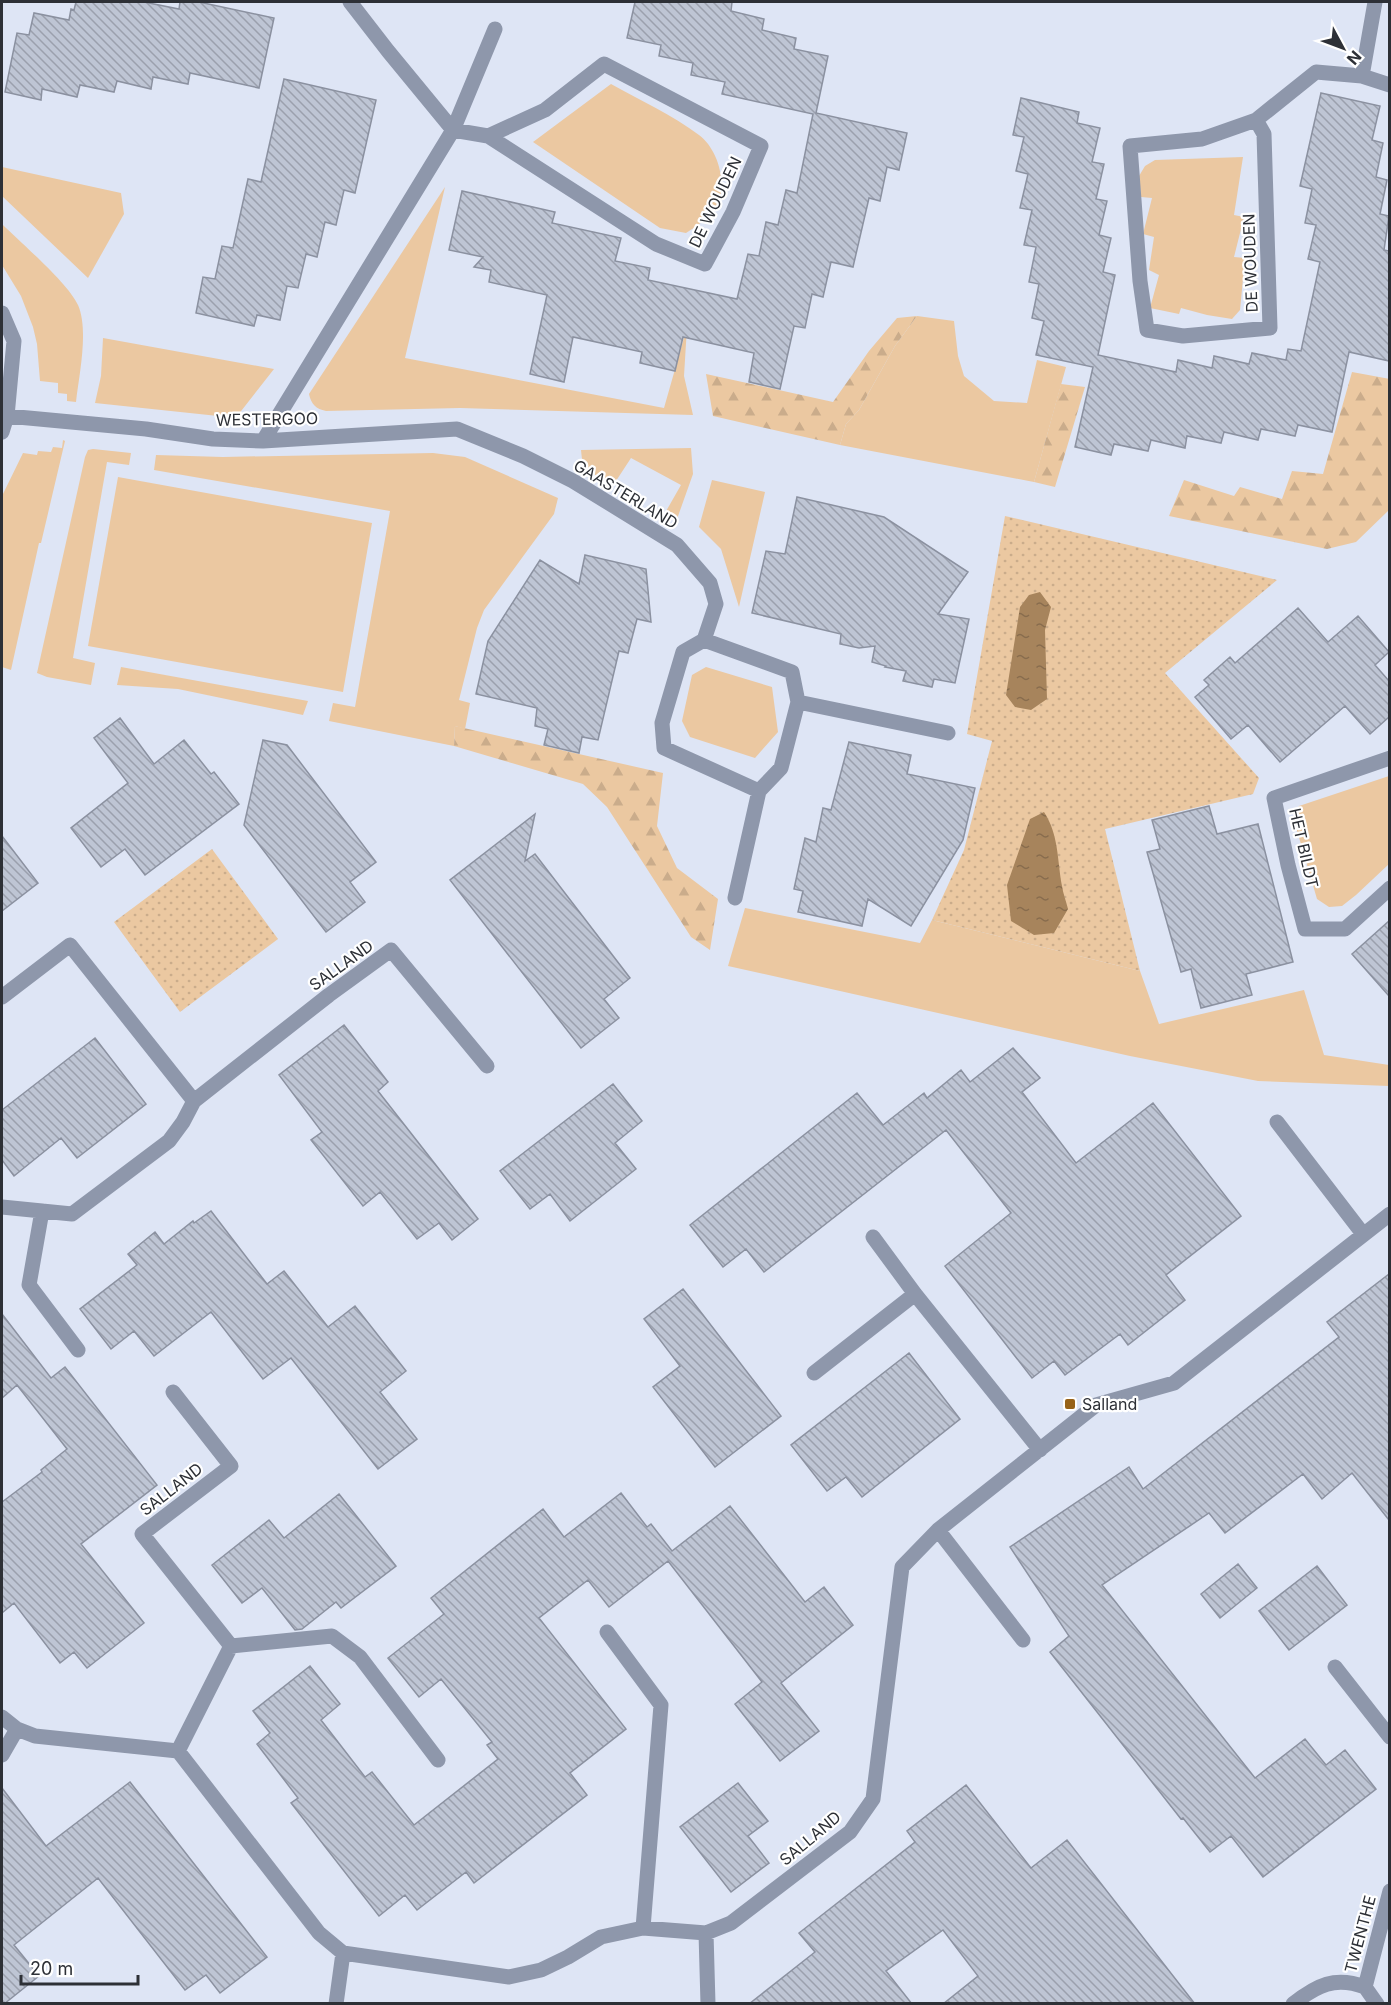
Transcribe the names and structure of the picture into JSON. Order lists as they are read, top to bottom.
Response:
{
  "streets": {
    "street": [
      "DE WOUDEN",
      "WESTERGOO",
      "GAASTERLAND",
      "HET BILDT",
      "SALLAND",
      "TWENTHE"
    ]
  },
  "crossings": [
    ["WESTERGOO", "GAASTERLAND"]
  ],
  "places": {
    "transit": ["Salland"]
  },
  "scale_bar": "20 m",
  "north": "bottom right"
}
